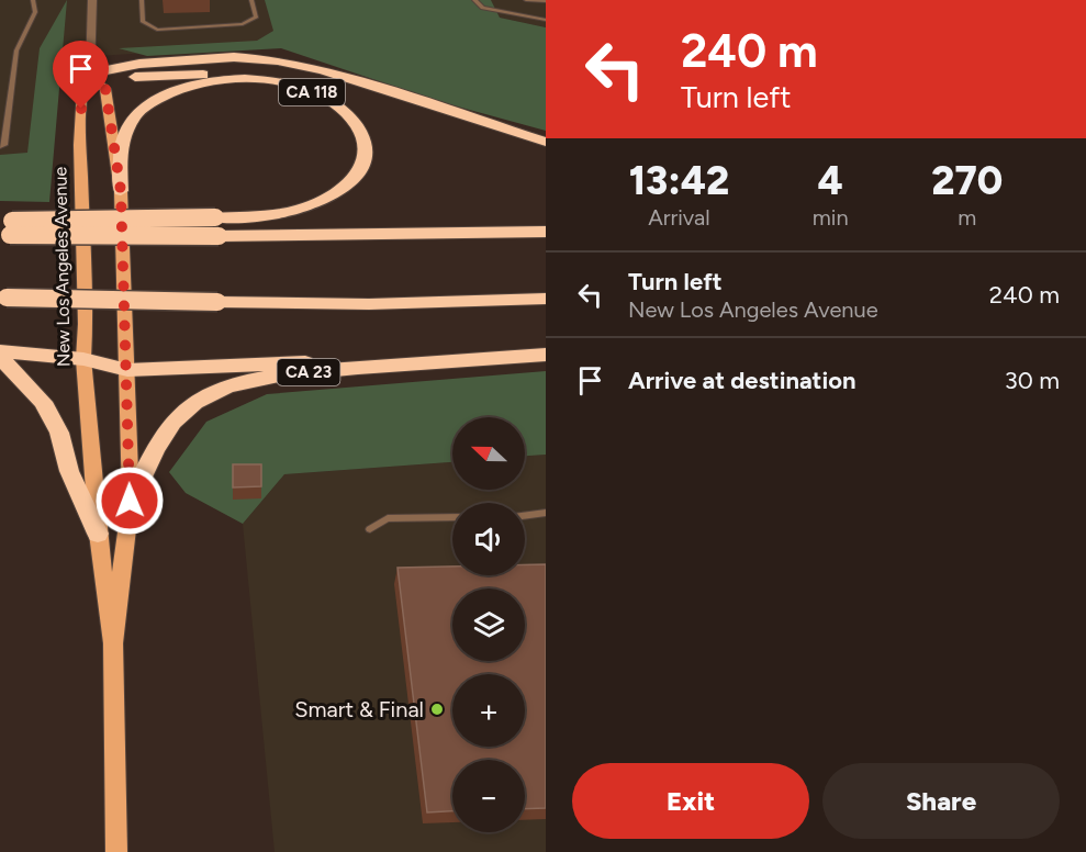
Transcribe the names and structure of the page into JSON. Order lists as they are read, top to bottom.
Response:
{
  "streets": {
    "highway": ["CA 118", "CA 23"],
    "main road": ["New Los Angeles Avenue"]
  },
  "crossings": [
    ["CA 118", "New Los Angeles Avenue"],
    ["New Los Angeles Avenue", "CA 23"]
  ],
  "places": ["Smart & Final"],
  "north": "left",
  "page": {
    "turn": ["240 m", "Turn left"],
    "eta": [
      "13:42",
      "Arrival",
      "4",
      "min",
      "270",
      "m"
    ],
    "list": [
      {
        "name": "Turn left",
        "note": "New Los Angeles Avenue",
        "value": "240 m"
      },
      {
        "name": "Arrive at destination",
        "value": "30 m"
      }
    ],
    "map_buttons": ["+", "−"],
    "buttons": ["Exit", "Share"]
  }
}
